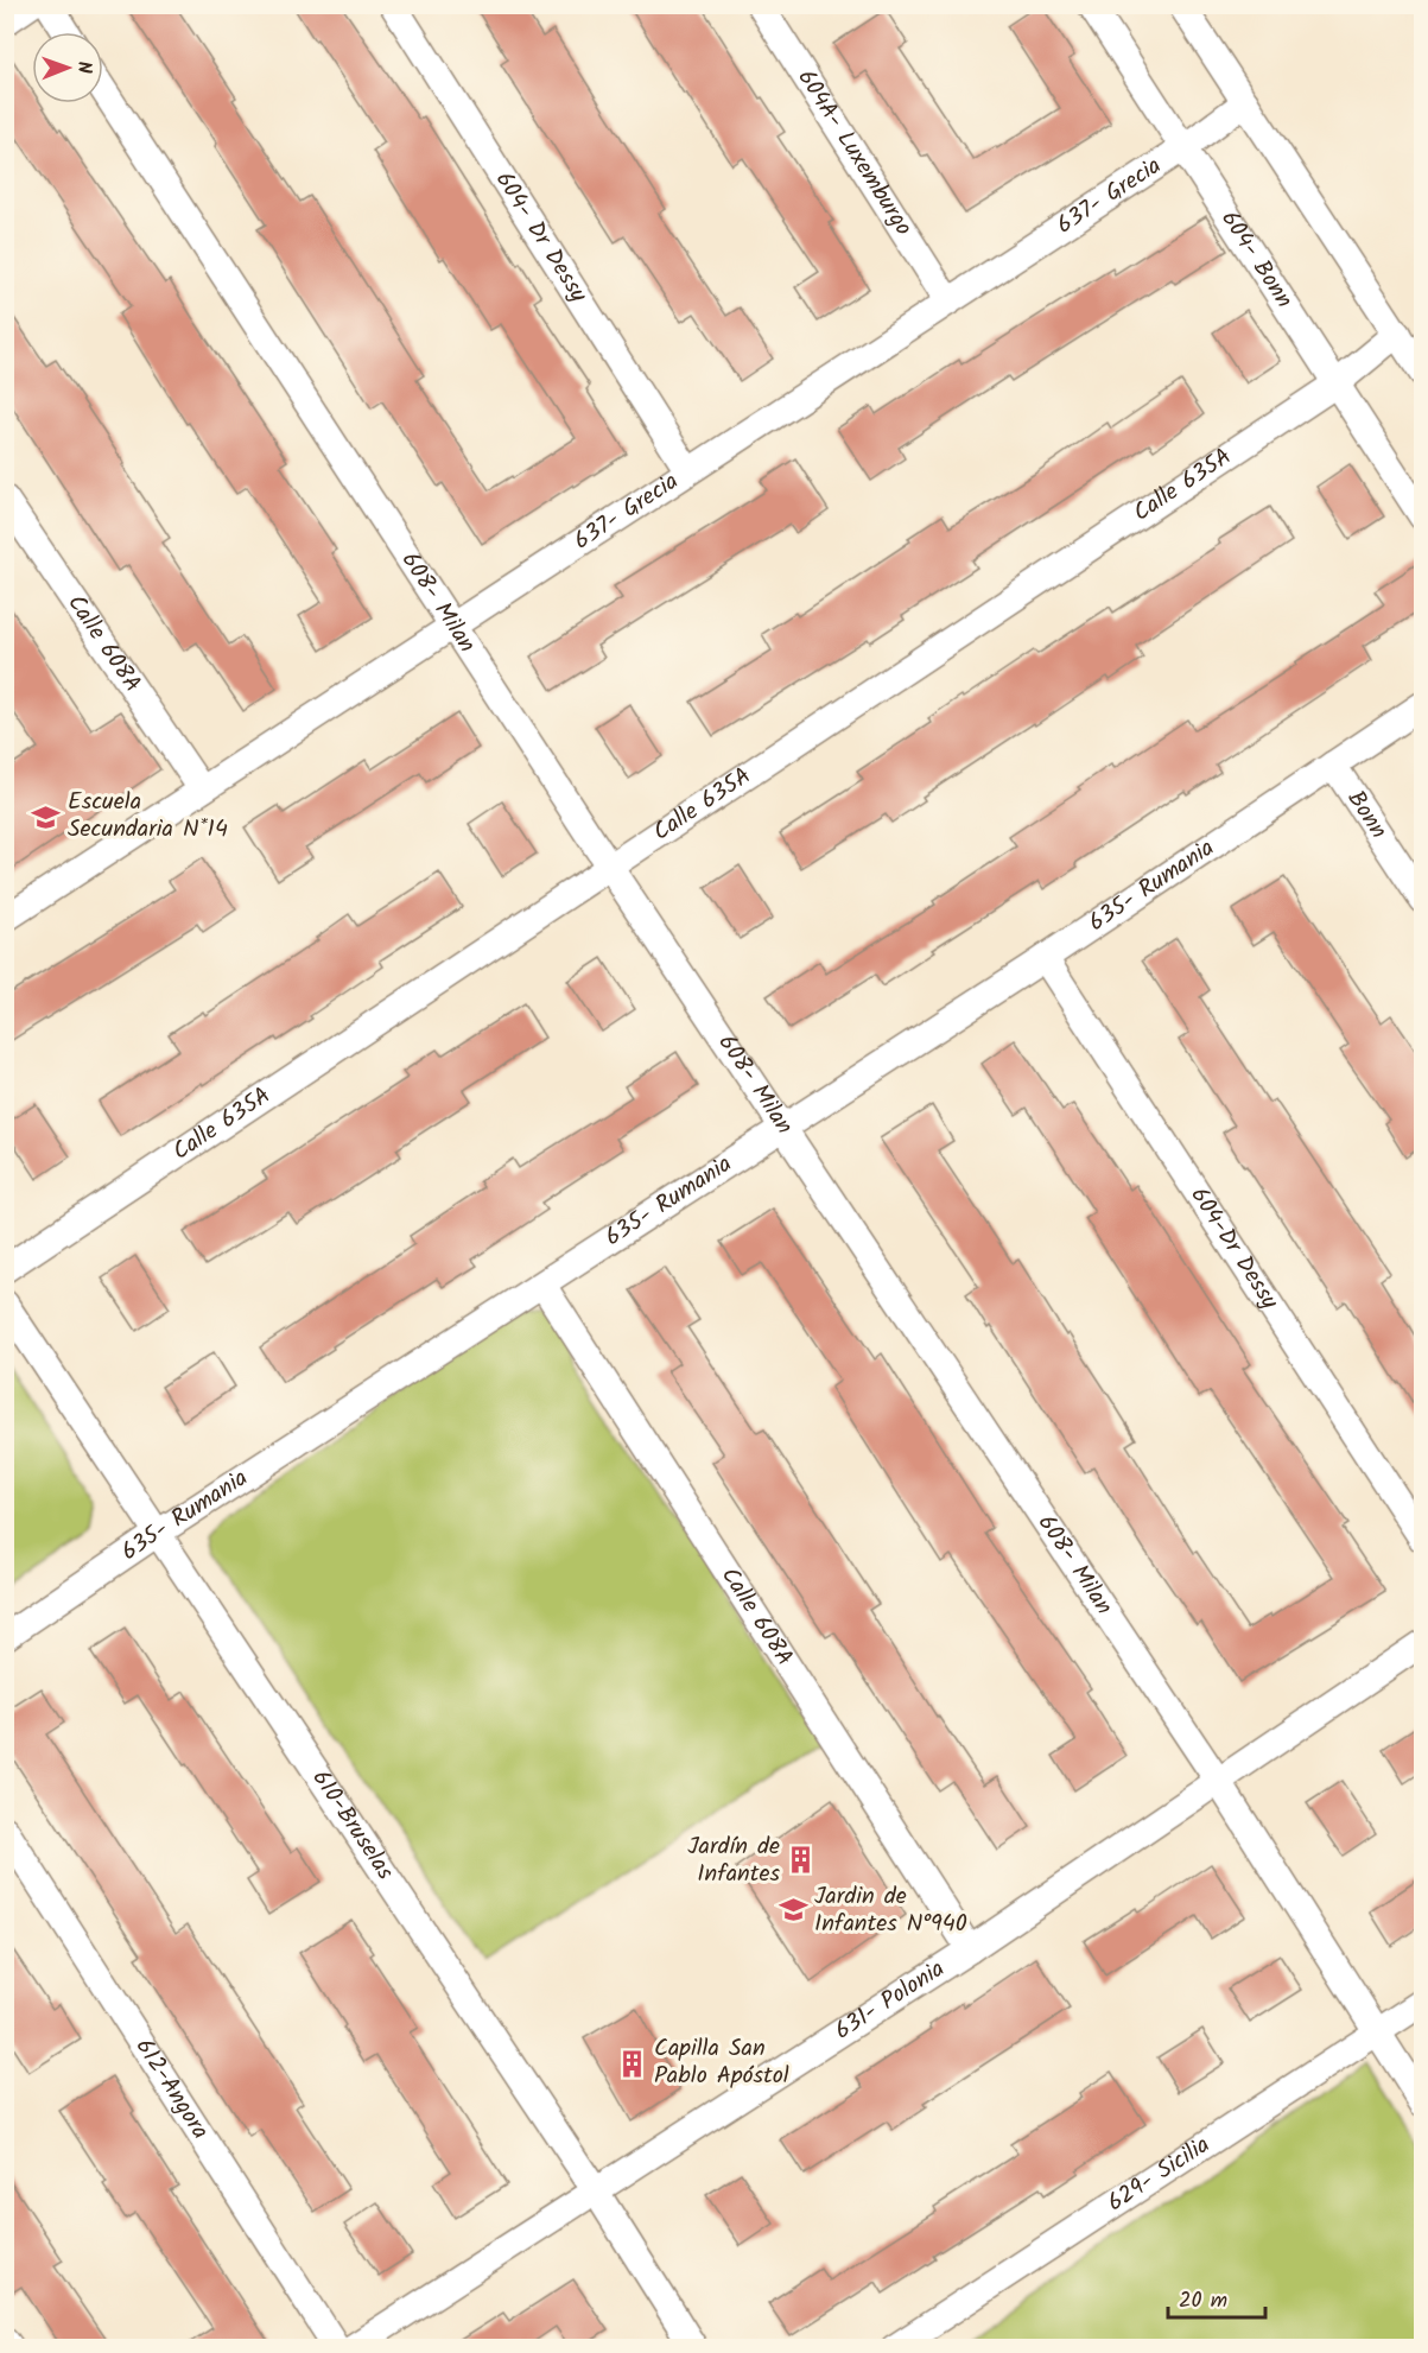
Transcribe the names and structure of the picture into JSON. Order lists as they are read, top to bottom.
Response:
{
  "streets": {
    "street": [
      "604A- Luxemburgo",
      "637- Grecia",
      "604- Dr Dessy",
      "604- Bonn",
      "Calle 635A",
      "608- Milan",
      "Calle 608A",
      "Bonn",
      "635- Rumania",
      "604-Dr Dessy",
      "610-Bruselas",
      "631- Polonia",
      "612-Angora",
      "629- Sicilia"
    ]
  },
  "crossings": [
    ["604A- Luxemburgo", "637- Grecia"],
    ["637- Grecia", "604- Dr Dessy"],
    ["637- Grecia", "604- Bonn"],
    ["637- Grecia", "608- Milan"],
    ["637- Grecia", "Calle 608A"],
    ["604- Bonn", "Calle 635A"],
    ["Calle 635A", "608- Milan"],
    ["608- Milan", "635- Rumania"],
    ["608- Milan", "631- Polonia"],
    ["608- Milan", "629- Sicilia"],
    ["Calle 608A", "635- Rumania"],
    ["Calle 608A", "631- Polonia"],
    ["Bonn", "635- Rumania"],
    ["635- Rumania", "604-Dr Dessy"],
    ["635- Rumania", "610-Bruselas"],
    ["610-Bruselas", "631- Polonia"]
  ],
  "places": {
    "school or university": ["Escuela Secundaria N*14", "Jardin de Infantes N°940"],
    "building": ["Jardín de Infantes", "Capilla San Pablo Apóstol"]
  },
  "scale_bar": "20 m",
  "north": "right"
}
